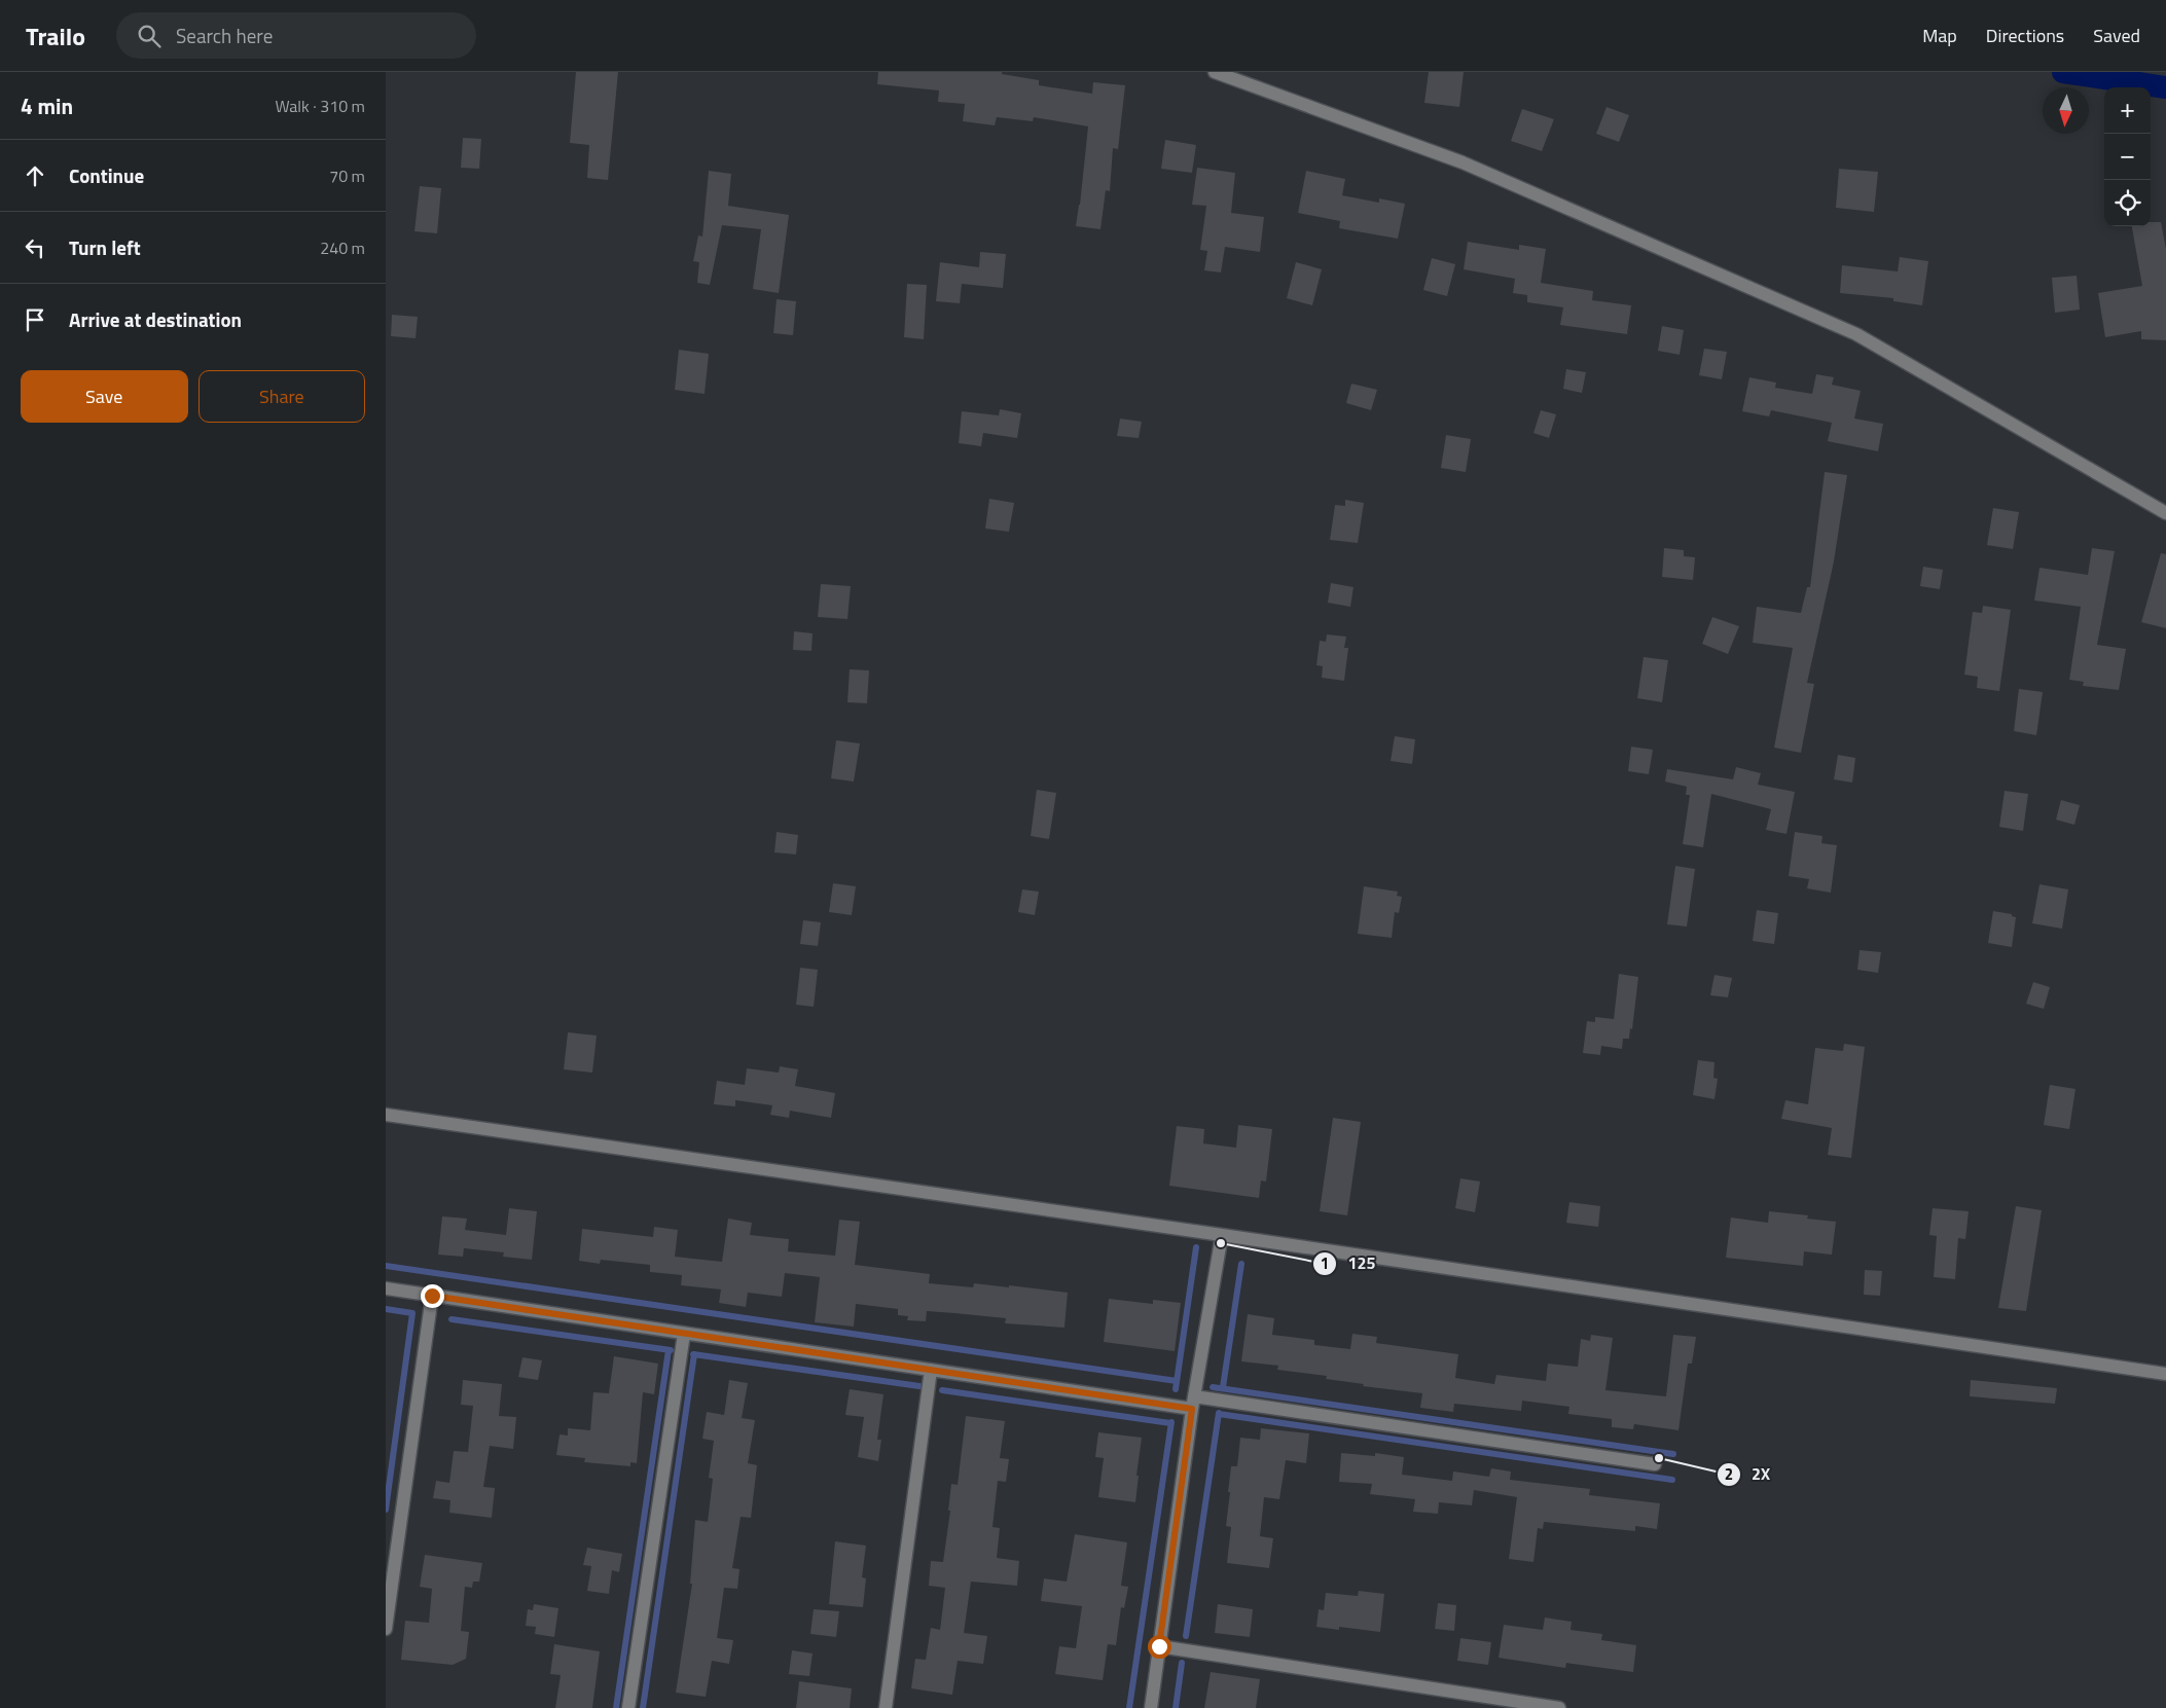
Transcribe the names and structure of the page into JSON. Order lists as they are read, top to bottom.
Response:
{
  "places": ["125", "2X"],
  "north": "bottom",
  "page": {
    "header": "Trailo",
    "search": "Search here",
    "nav": ["Map", "Directions", "Saved"],
    "heading": ["4 min", "Walk · 310 m"],
    "map_buttons": ["+", "−"],
    "list": [
      ["Continue", "70 m"],
      ["Turn left", "240 m"],
      "Arrive at destination"
    ],
    "buttons": ["Save", "Share"]
  }
}
